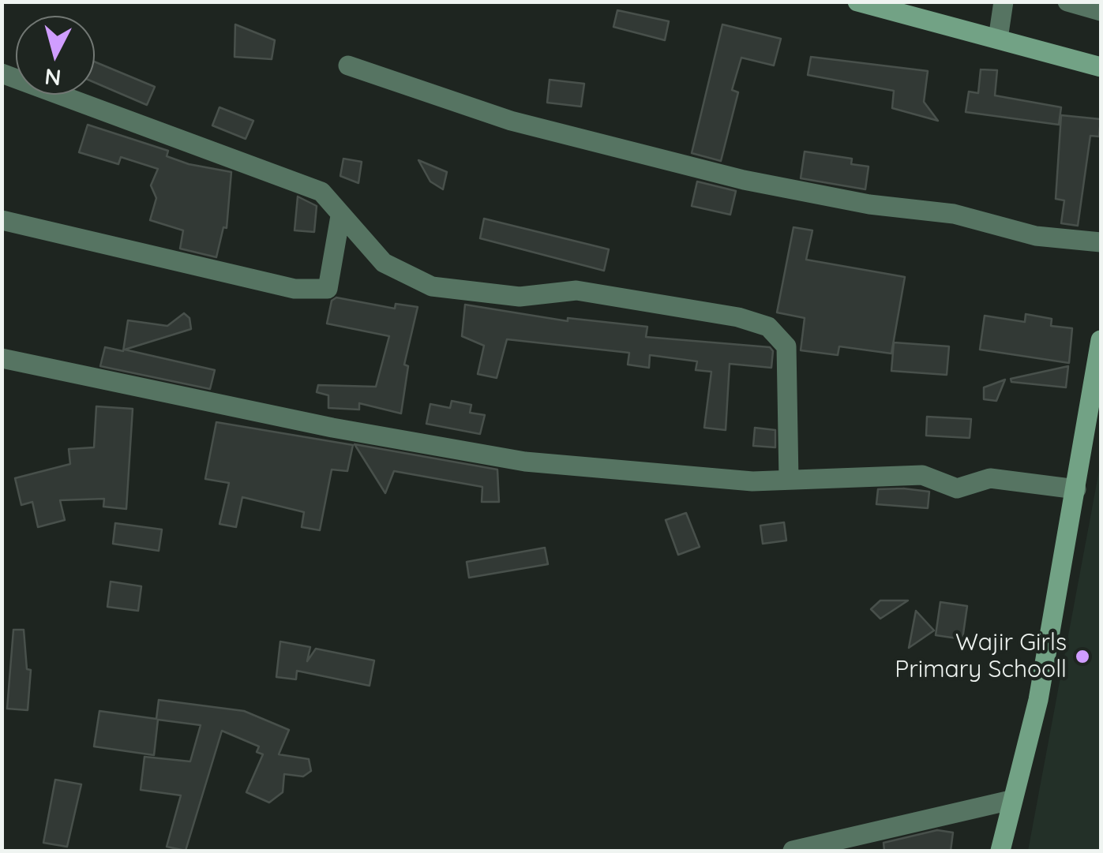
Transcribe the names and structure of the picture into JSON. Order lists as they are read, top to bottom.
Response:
{
  "places": ["Wajir Girls Primary Schooll"],
  "north": "bottom"
}
